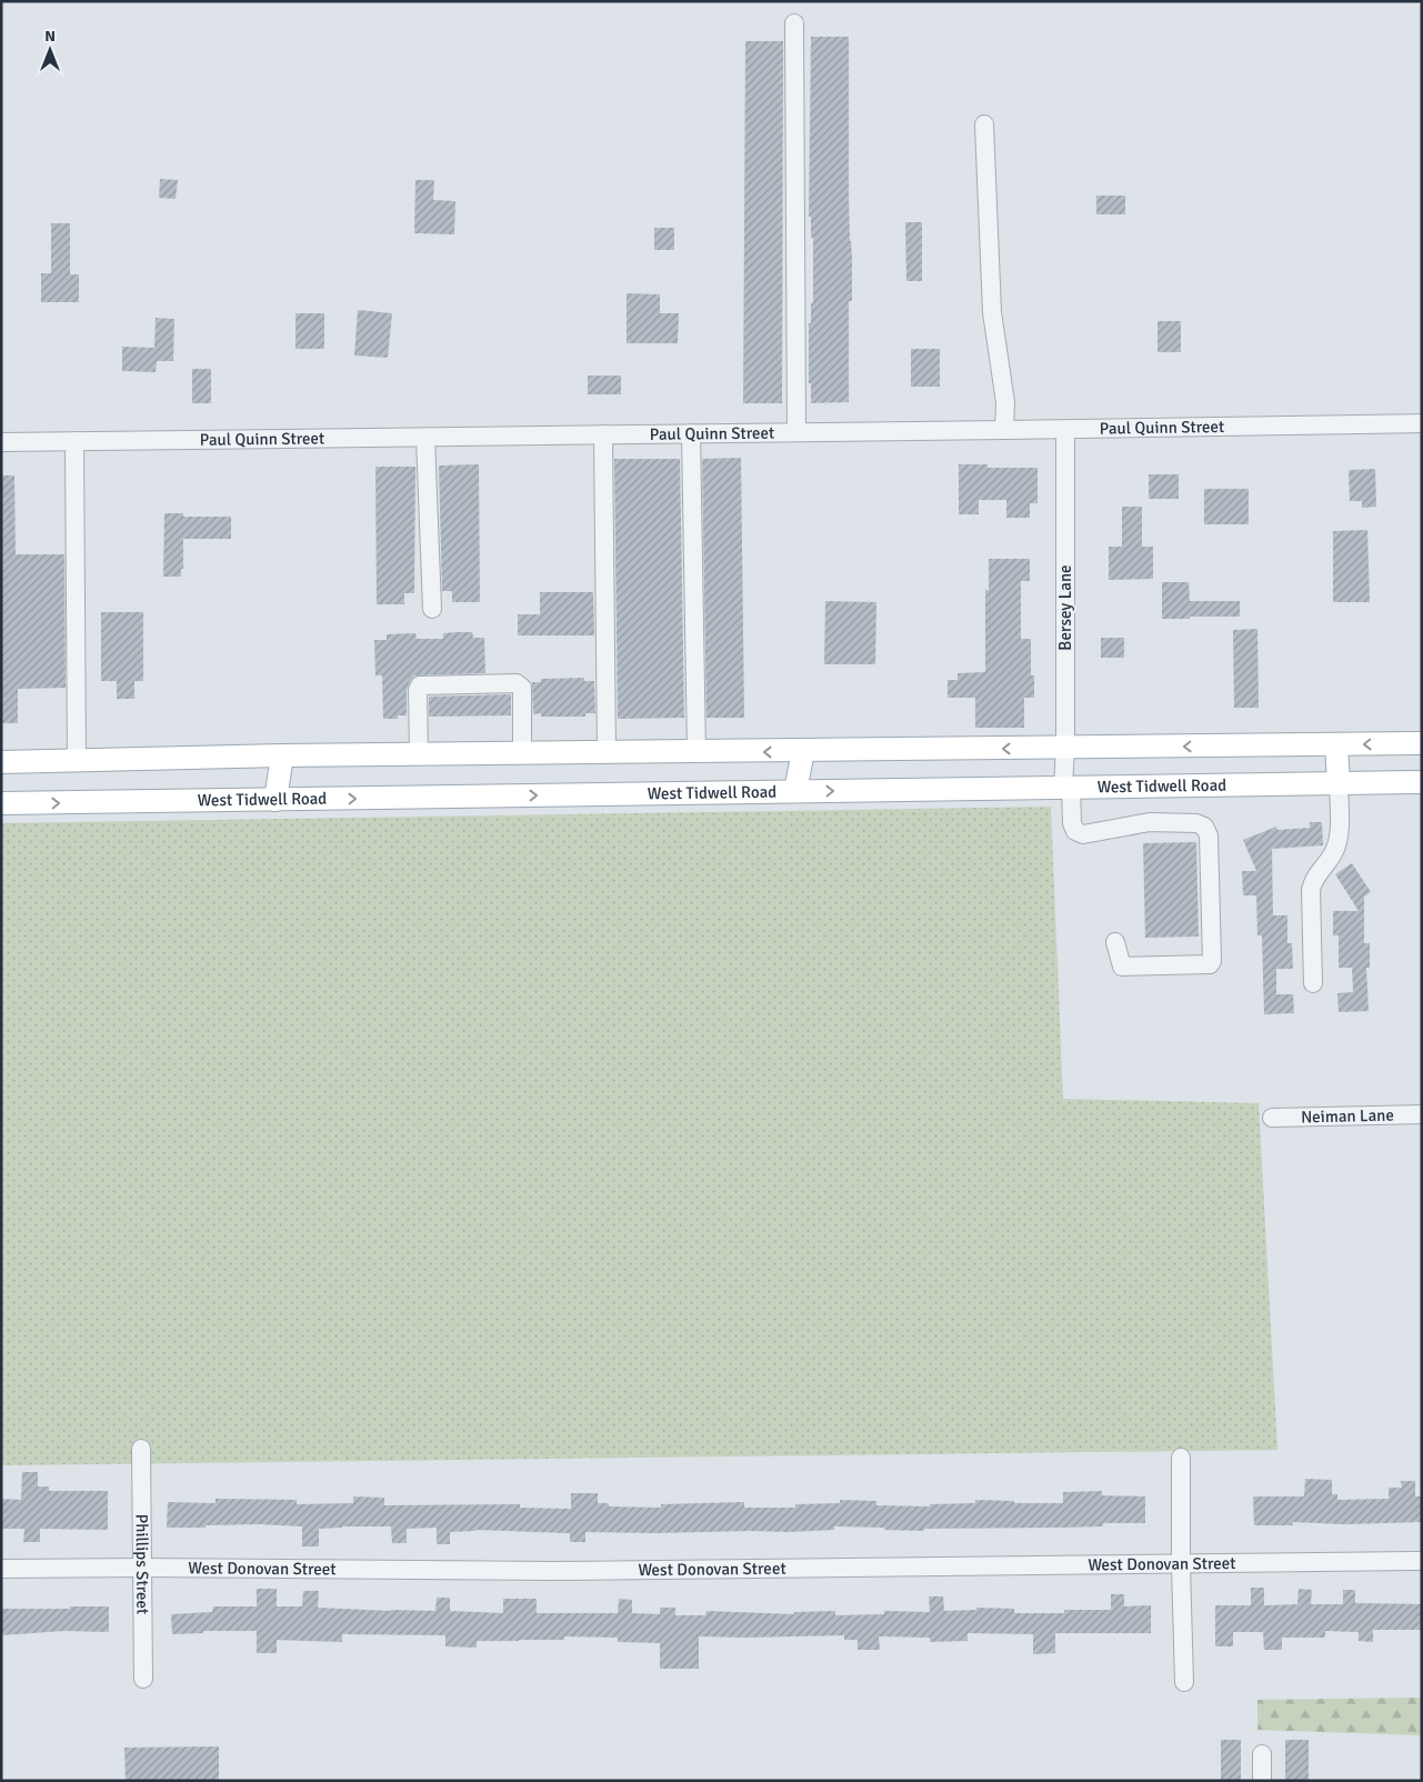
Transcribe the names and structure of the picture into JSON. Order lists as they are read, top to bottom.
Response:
{
  "streets": {
    "main road": ["West Tidwell Road"],
    "street": [
      "Paul Quinn Street",
      "Bersey Lane",
      "Neiman Lane",
      "Phillips Street",
      "West Donovan Street"
    ]
  },
  "crossings": [
    ["Paul Quinn Street", "Bersey Lane"],
    ["Bersey Lane", "West Tidwell Road"],
    ["Phillips Street", "West Donovan Street"]
  ],
  "north": "top"
}
